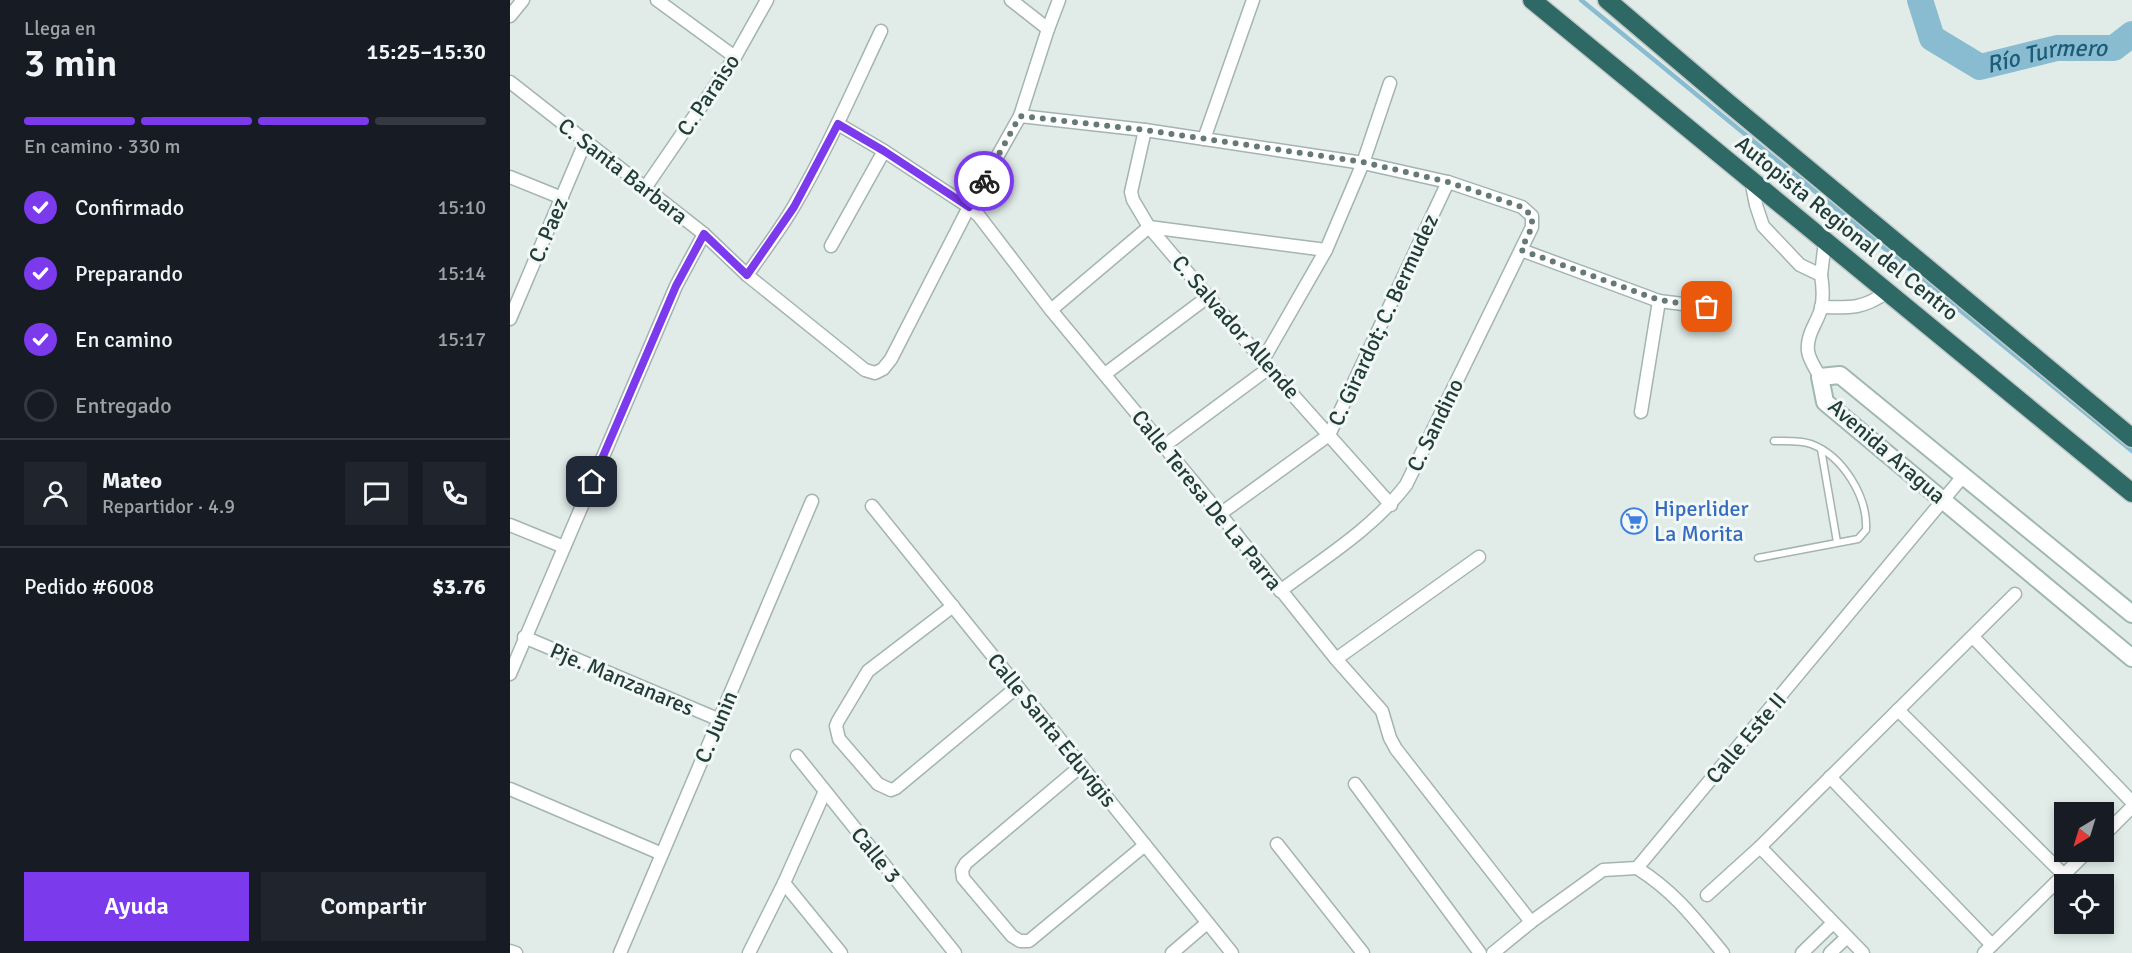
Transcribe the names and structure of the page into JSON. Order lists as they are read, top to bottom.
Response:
{
  "streets": {
    "highway": ["Autopista Regional del Centro"],
    "street": [
      "C. Paraiso",
      "C. Santa Barbara",
      "C. Paez",
      "C. Girardot; C. Bermudez",
      "C. Salvador Allende",
      "C. Sandino",
      "Avenida Aragua",
      "Calle Teresa De La Parra",
      "Pje. Manzanares",
      "C. Junin",
      "Calle Santa Eduvigis",
      "Calle Este II",
      "Calle 3"
    ]
  },
  "crossings": [
    ["C. Paraiso", "C. Santa Barbara"],
    ["C. Santa Barbara", "C. Paez"],
    ["C. Santa Barbara", "Calle Teresa De La Parra"],
    ["C. Girardot; C. Bermudez", "C. Salvador Allende"],
    ["C. Girardot; C. Bermudez", "C. Sandino"],
    ["C. Girardot; C. Bermudez", "Calle Teresa De La Parra"],
    ["C. Salvador Allende", "C. Sandino"],
    ["C. Sandino", "Calle Teresa De La Parra"],
    ["Avenida Aragua", "Calle Este II"],
    ["Pje. Manzanares", "C. Junin"]
  ],
  "water": ["Río Turmero"],
  "places": {
    "supermarket": ["Hiperlider La Morita"]
  },
  "north": "bottom left",
  "page": {
    "heading": ["3 min", "Llega en", "15:25–15:30"],
    "panel": [
      "Mateo",
      "Repartidor · 4.9",
      "Pedido #6008",
      "$3.76"
    ],
    "bar": "En camino · 330 m",
    "list": [
      ["Confirmado", "15:10"],
      ["Preparando", "15:14"],
      ["En camino", "15:17"],
      "Entregado"
    ],
    "buttons": ["Ayuda", "Compartir"]
  }
}
